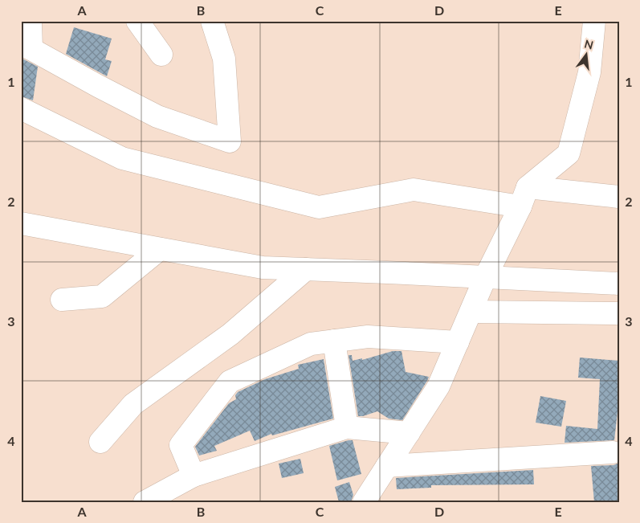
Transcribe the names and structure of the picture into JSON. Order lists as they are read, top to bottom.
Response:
{
  "north": "top",
  "grid": {
    "columns": [
      "A",
      "B",
      "C",
      "D",
      "E"
    ],
    "rows": [
      "1",
      "2",
      "3",
      "4"
    ]
  }
}
